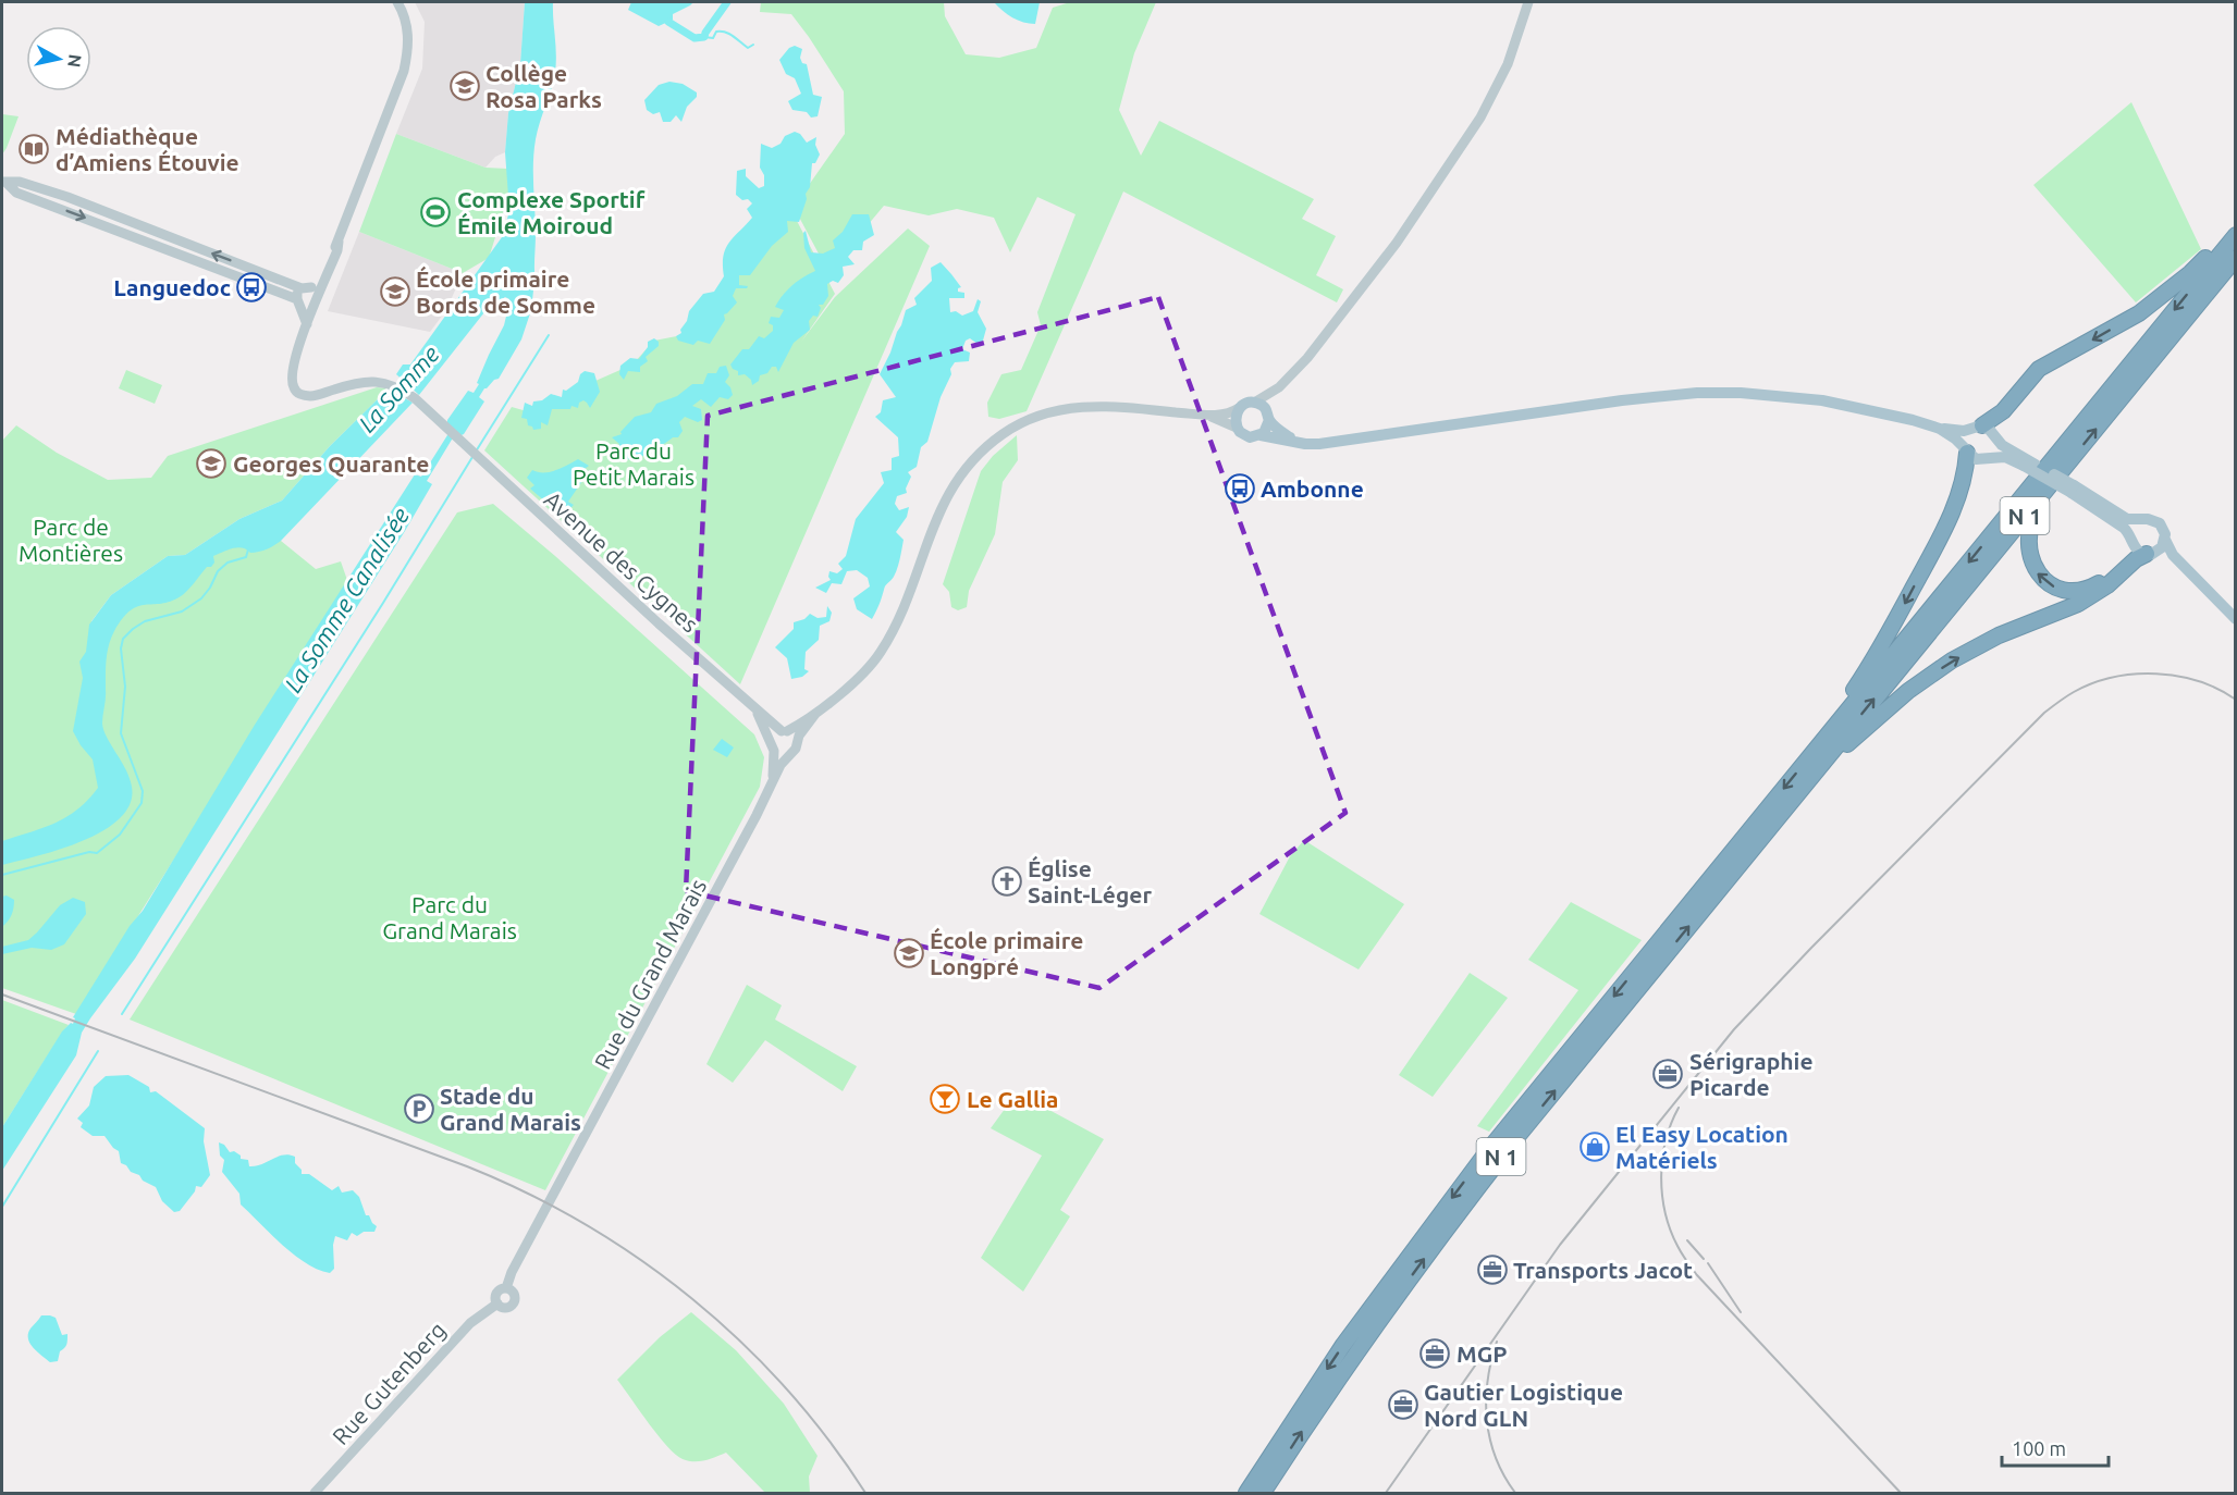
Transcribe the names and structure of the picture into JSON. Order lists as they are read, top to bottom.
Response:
{
  "streets": {
    "highway": ["N 1"],
    "street": ["Avenue des Cygnes", "Rue du Grand Marais", "Rue Gutenberg"]
  },
  "crossings": [
    ["Avenue des Cygnes", "Rue du Grand Marais"],
    ["Rue du Grand Marais", "Rue Gutenberg"]
  ],
  "water": ["La Somme", "La Somme Canalisée"],
  "parks": ["Parc du Petit Marais", "Parc de Montières", "Parc du Grand Marais"],
  "places": {
    "school or university": [
      "Collège Rosa Parks",
      "École primaire Bords de Somme",
      "Georges Quarante",
      "École primaire Longpré"
    ],
    "library": ["Médiathèque d’Amiens Étouvie"],
    "sports": ["Complexe Sportif Émile Moiroud"],
    "bus stop": ["Languedoc", "Ambonne"],
    "church": ["Église Saint-Léger"],
    "office": [
      "Sérigraphie Picarde",
      "Transports Jacot",
      "MGP",
      "Gautier Logistique Nord GLN"
    ],
    "bar": ["Le Gallia"],
    "parking": ["Stade du Grand Marais"],
    "shop": ["El Easy Location Matériels"]
  },
  "scale_bar": "100 m",
  "north": "right"
}
